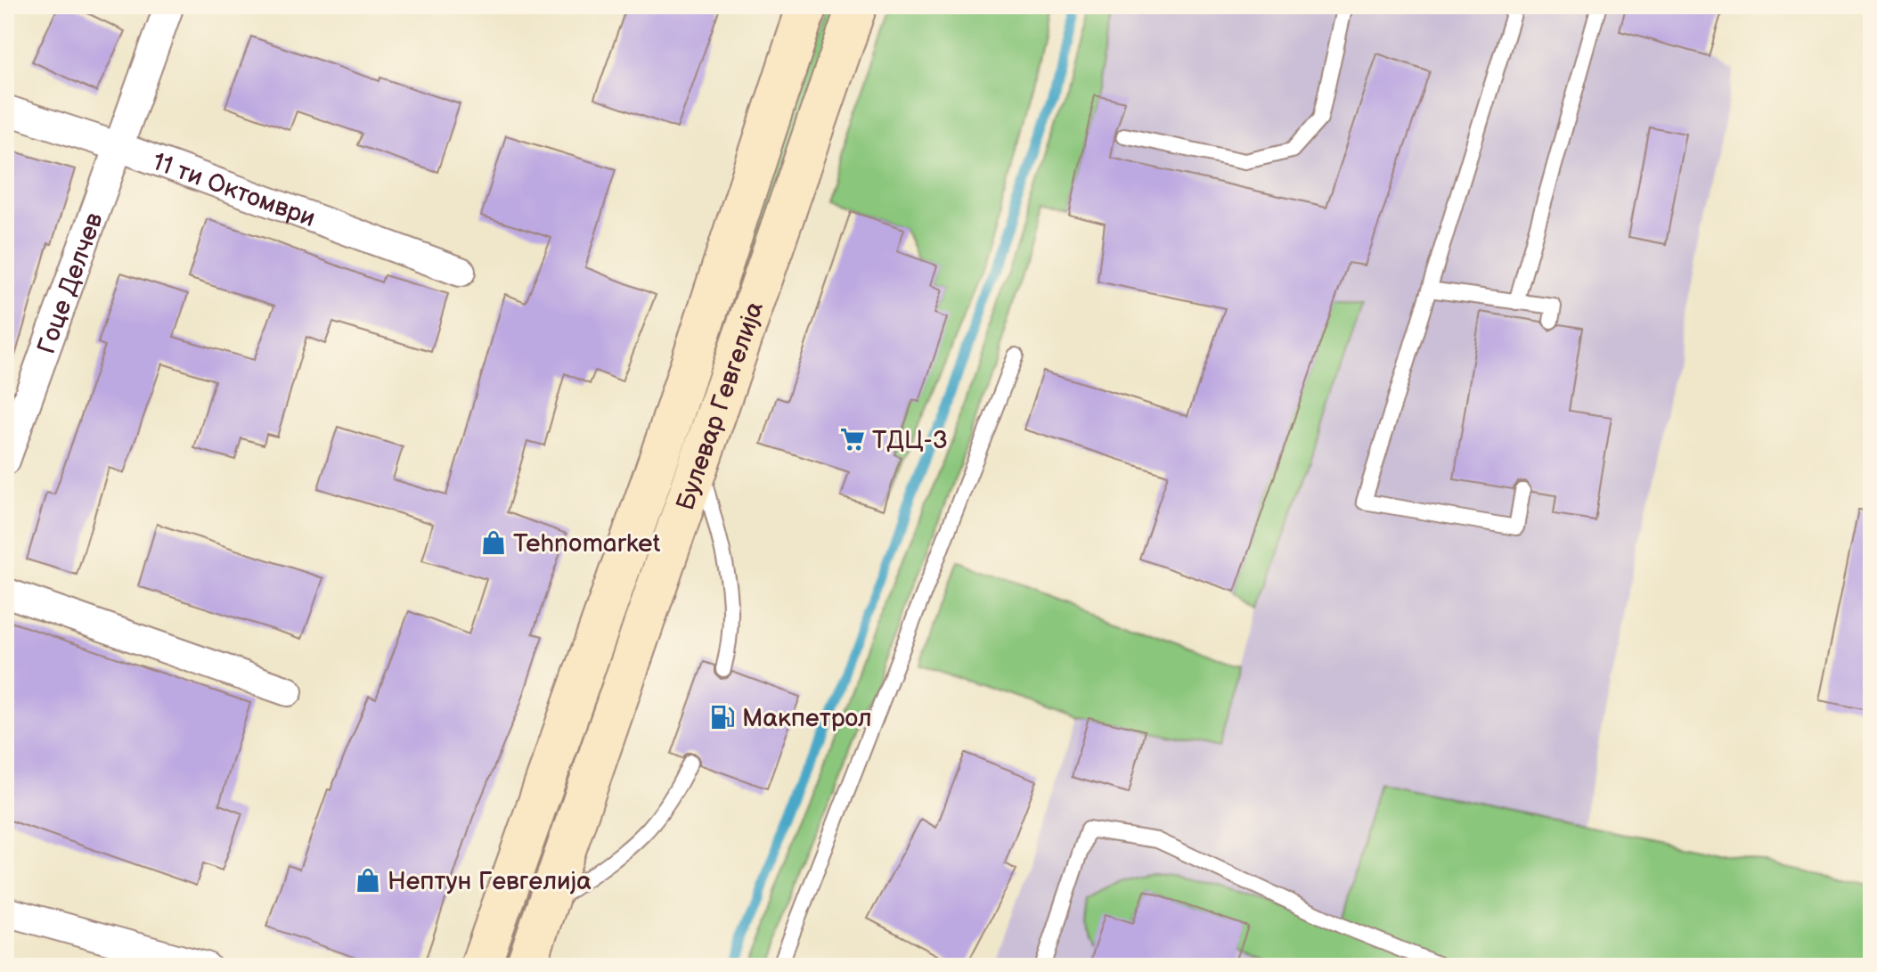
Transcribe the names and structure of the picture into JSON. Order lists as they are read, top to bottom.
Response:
{
  "streets": {
    "main road": ["Булевар Гевгелија"],
    "street": ["11 ти Октомври", "Гоце Делчев"]
  },
  "crossings": [
    ["11 ти Октомври", "Гоце Делчев"]
  ],
  "places": {
    "supermarket": ["ТДЦ-3"],
    "shop": ["Tehnomarket", "Нептун Гевгелија"],
    "fuel station": ["Макпетрол"]
  }
}
